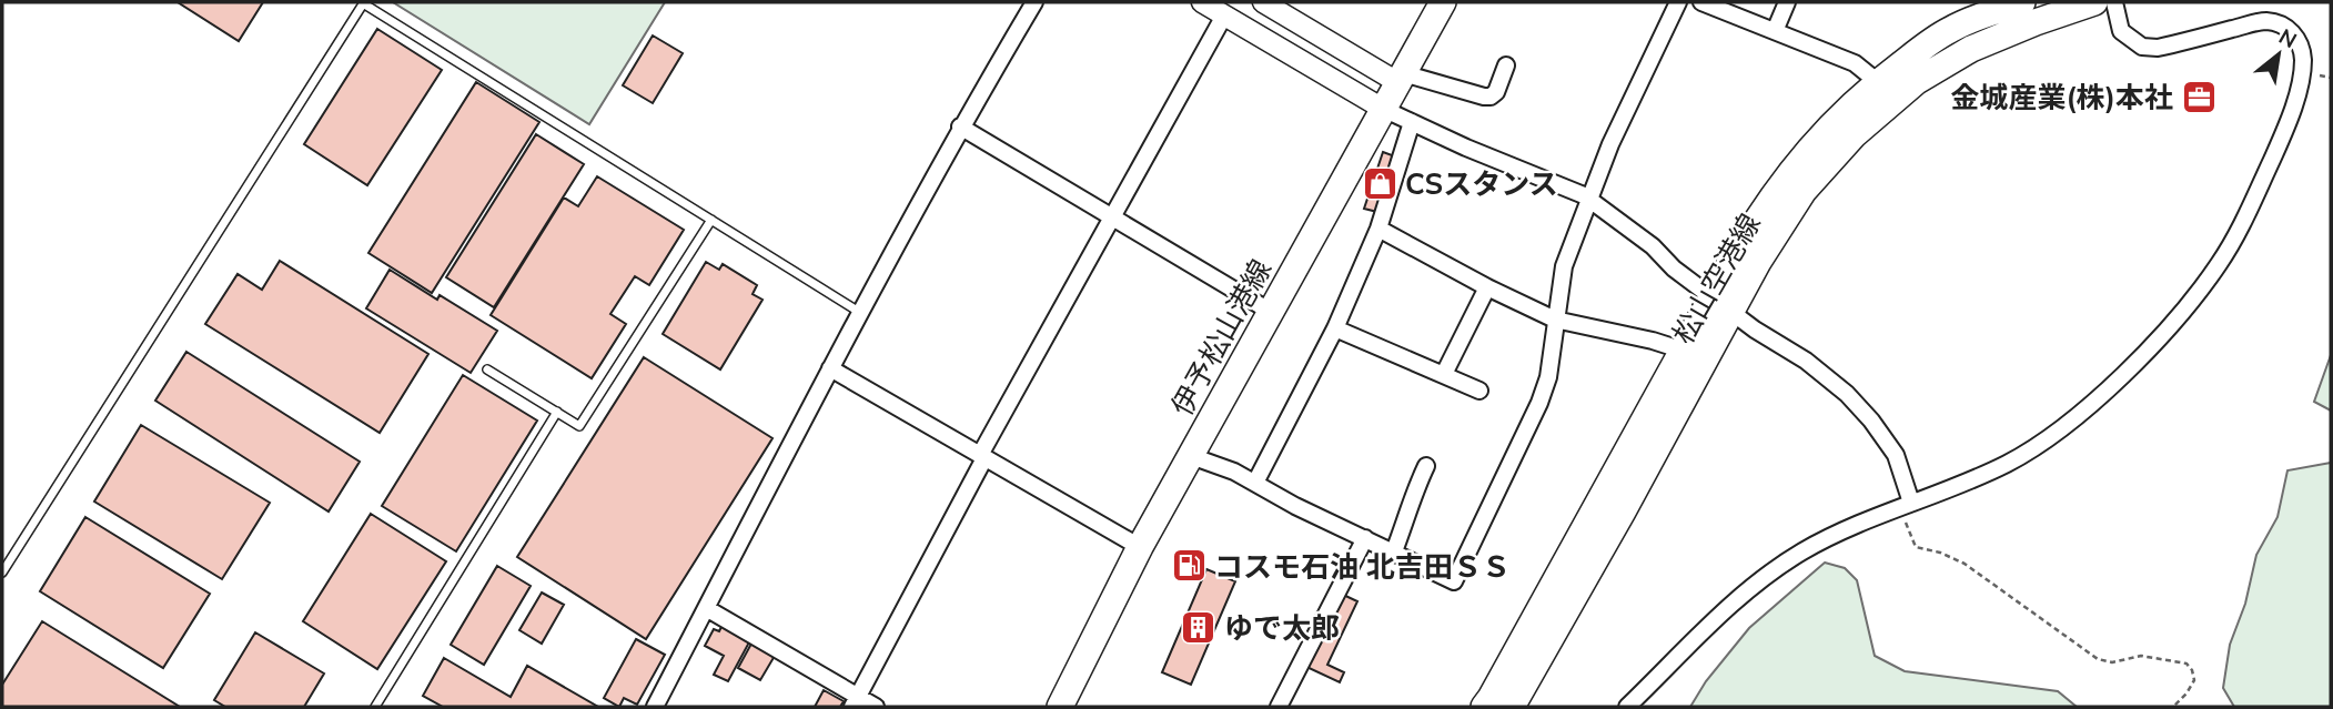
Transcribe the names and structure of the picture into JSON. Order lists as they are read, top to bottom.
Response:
{
  "streets": {
    "main road": ["松山空港線", "伊予松山港線"]
  },
  "places": {
    "office": ["金城産業(株)本社"],
    "shop": ["CSスタンス"],
    "fuel station": ["コスモ石油 北吉田ＳＳ"],
    "building": ["ゆで太郎"]
  },
  "north": "top right"
}
